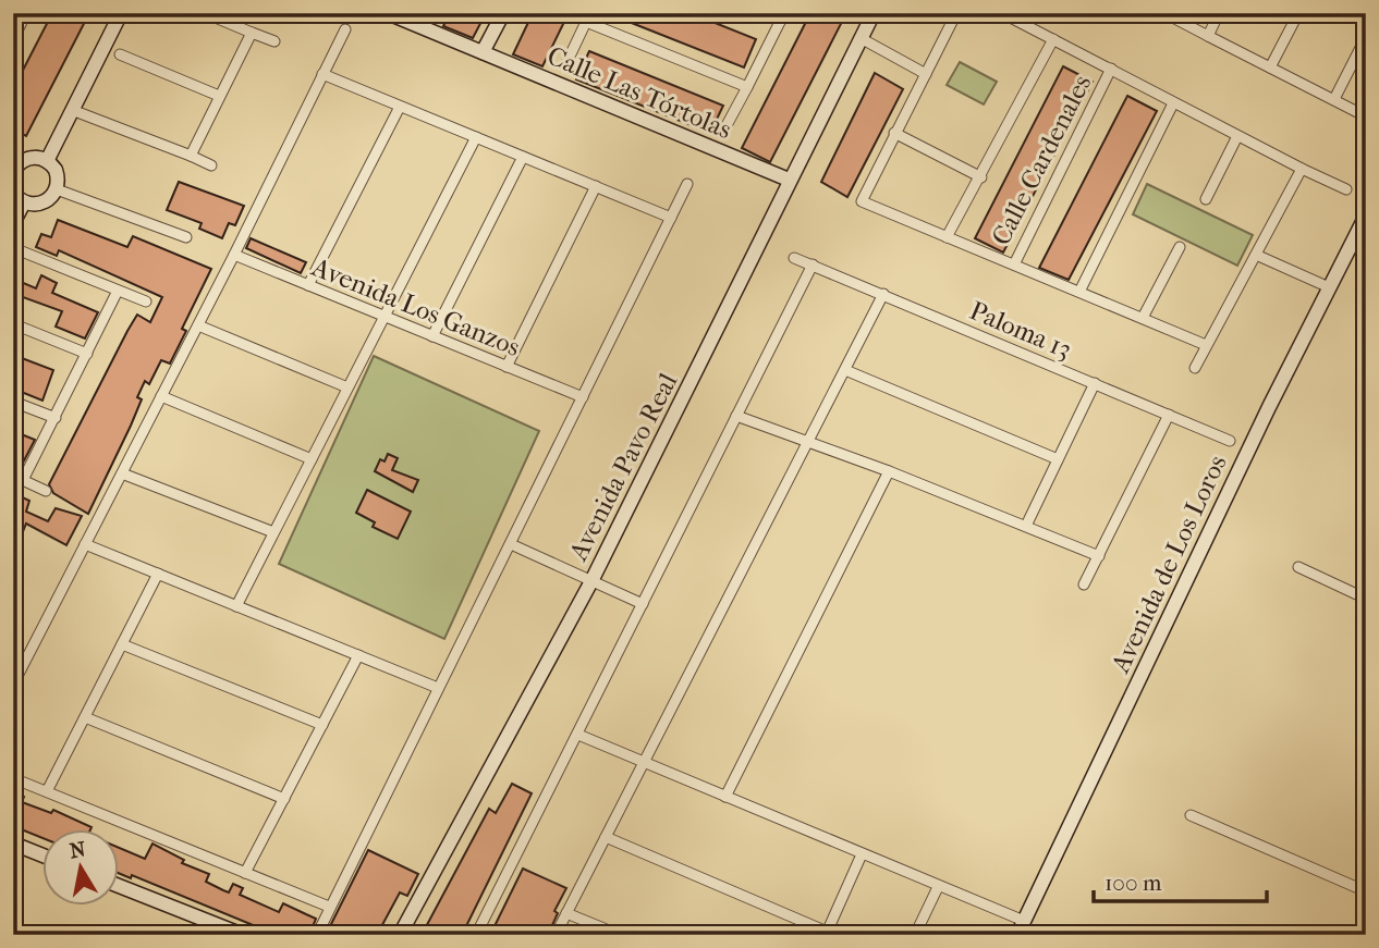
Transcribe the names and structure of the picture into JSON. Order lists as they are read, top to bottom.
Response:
{
  "streets": {
    "street": [
      "Calle Las Tórtolas",
      "Calle Cardenales",
      "Avenida Los Ganzos",
      "Paloma 13",
      "Avenida Pavo Real",
      "Avenida de Los Loros"
    ]
  },
  "crossings": [
    ["Calle Las Tórtolas", "Avenida Pavo Real"]
  ],
  "scale_bar": "100 m",
  "north": "top"
}
